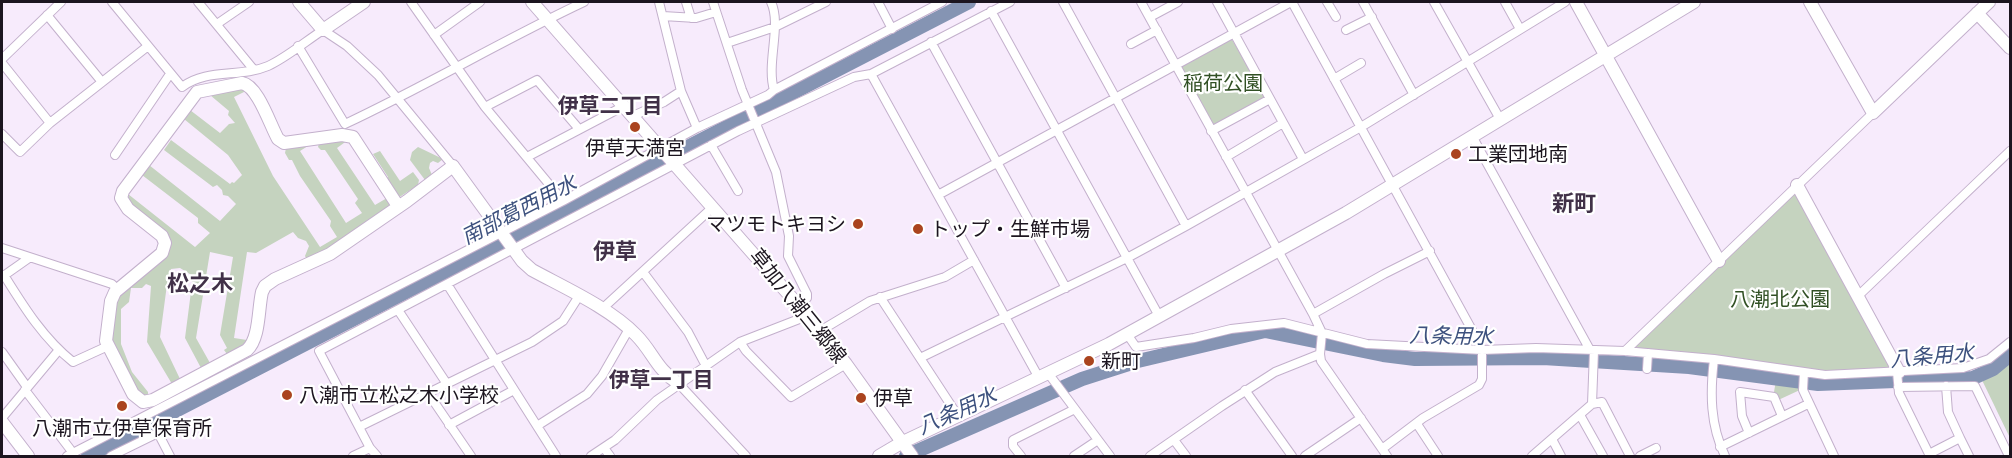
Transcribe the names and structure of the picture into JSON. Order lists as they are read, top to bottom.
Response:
{
  "streets": {
    "street": ["草加八潮三郷線"]
  },
  "districts": [
    "伊草二丁目",
    "新町",
    "伊草",
    "松之木",
    "伊草一丁目"
  ],
  "water": ["南部葛西用水", "八条用水"],
  "parks": ["稲荷公園", "八潮北公園"],
  "places": [
    "伊草天満宮",
    "工業団地南",
    "マツモトキヨシ",
    "トップ・生鮮市場",
    "新町",
    "八潮市立松之木小学校",
    "伊草",
    "八潮市立伊草保育所"
  ]
}
